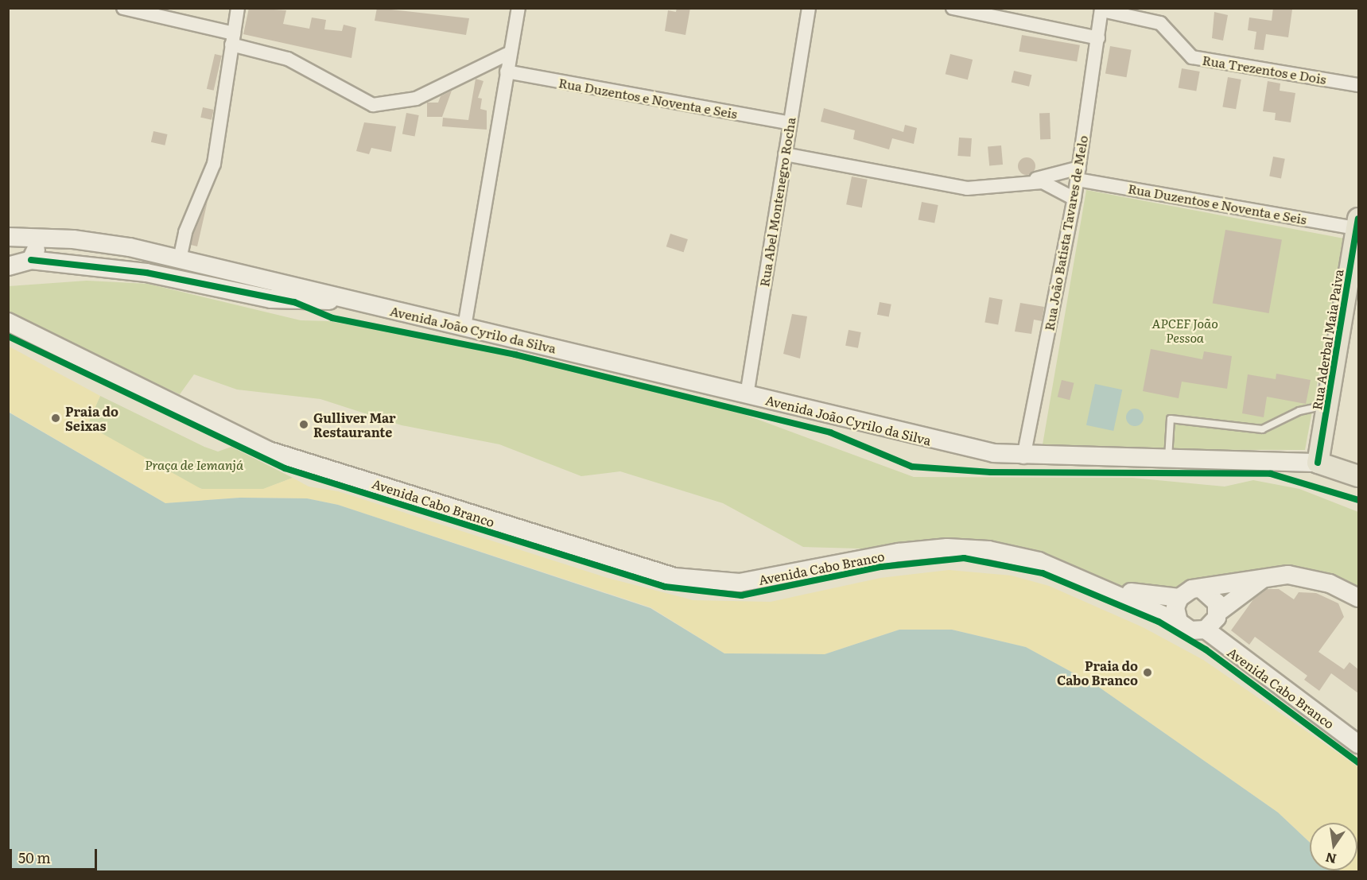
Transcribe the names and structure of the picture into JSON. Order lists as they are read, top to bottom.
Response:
{
  "streets": {
    "main road": ["Avenida João Cyrilo da Silva", "Rua Aderbal Maia Paiva"],
    "street": [
      "Rua Trezentos e Dois",
      "Rua Duzentos e Noventa e Seis",
      "Rua Abel Montenegro Rocha",
      "Rua João Batista Tavares de Melo",
      "Avenida Cabo Branco"
    ]
  },
  "crossings": [
    ["Rua Trezentos e Dois", "Rua João Batista Tavares de Melo"],
    ["Rua Duzentos e Noventa e Seis", "Rua Abel Montenegro Rocha"],
    ["Rua Duzentos e Noventa e Seis", "Rua João Batista Tavares de Melo"],
    ["Rua Duzentos e Noventa e Seis", "Rua Aderbal Maia Paiva"],
    ["Rua Abel Montenegro Rocha", "Avenida João Cyrilo da Silva"],
    ["Rua João Batista Tavares de Melo", "Avenida João Cyrilo da Silva"],
    ["Avenida João Cyrilo da Silva", "Rua Aderbal Maia Paiva"]
  ],
  "parks": ["APCEF João Pessoa", "Praça de Iemanjá"],
  "places": ["Praia do Seixas", "Gulliver Mar Restaurante", "Praia do Cabo Branco"],
  "scale_bar": "50 m",
  "north": "bottom"
}
